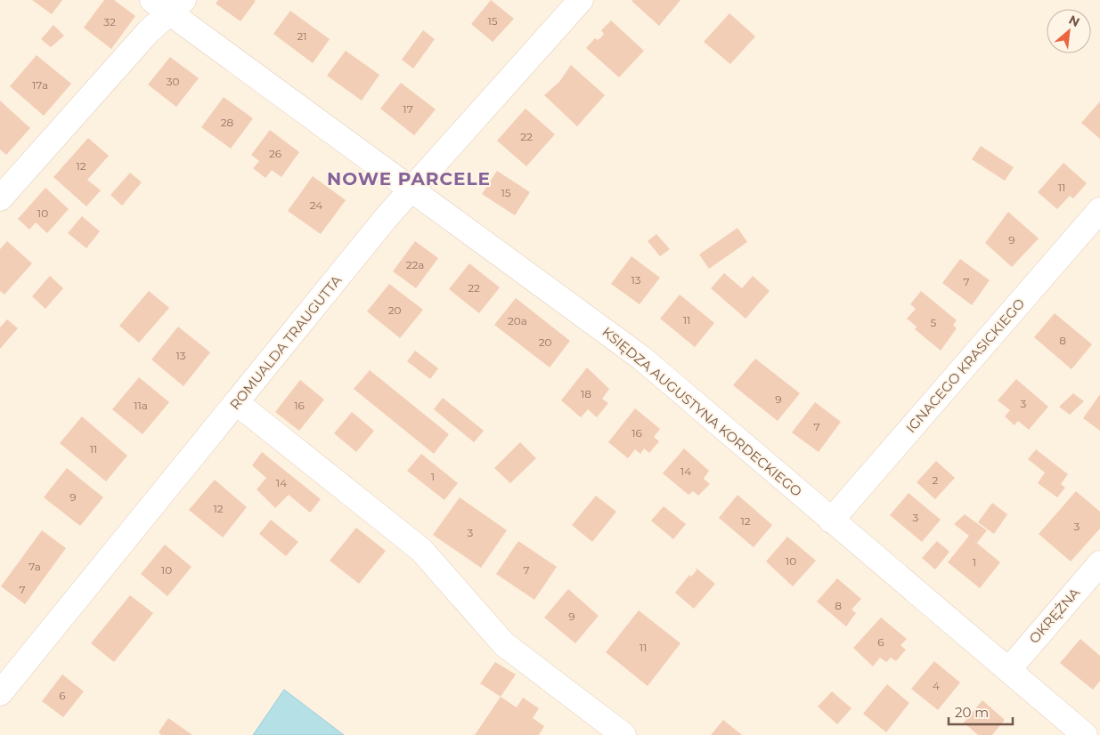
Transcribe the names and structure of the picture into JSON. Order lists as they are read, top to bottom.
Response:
{
  "streets": {
    "street": [
      "ROMUALDA TRAUGUTTA",
      "IGNACEGO KRASICKIEGO",
      "KSIĘDZA AUGUSTYNA KORDECKIEGO",
      "OKRĘŻNA"
    ]
  },
  "crossings": [
    ["ROMUALDA TRAUGUTTA", "KSIĘDZA AUGUSTYNA KORDECKIEGO"],
    ["IGNACEGO KRASICKIEGO", "KSIĘDZA AUGUSTYNA KORDECKIEGO"],
    ["KSIĘDZA AUGUSTYNA KORDECKIEGO", "OKRĘŻNA"]
  ],
  "districts": ["NOWE PARCELE"],
  "house_numbers": [
    "15",
    "32",
    "21",
    "30",
    "17a",
    "17",
    "28",
    "22",
    "26",
    "12",
    "11",
    "15",
    "24",
    "10",
    "9",
    "22a",
    "13",
    "7",
    "22",
    "20",
    "11",
    "20a",
    "5",
    "8",
    "20",
    "13",
    "18",
    "9",
    "3",
    "11a",
    "16",
    "7",
    "16",
    "11",
    "14",
    "1",
    "2",
    "14",
    "9",
    "12",
    "3",
    "12",
    "3",
    "3",
    "10",
    "1",
    "7a",
    "10",
    "7",
    "7",
    "8",
    "9",
    "6",
    "11",
    "4",
    "6"
  ],
  "scale_bar": "20 m",
  "north": "top right"
}
